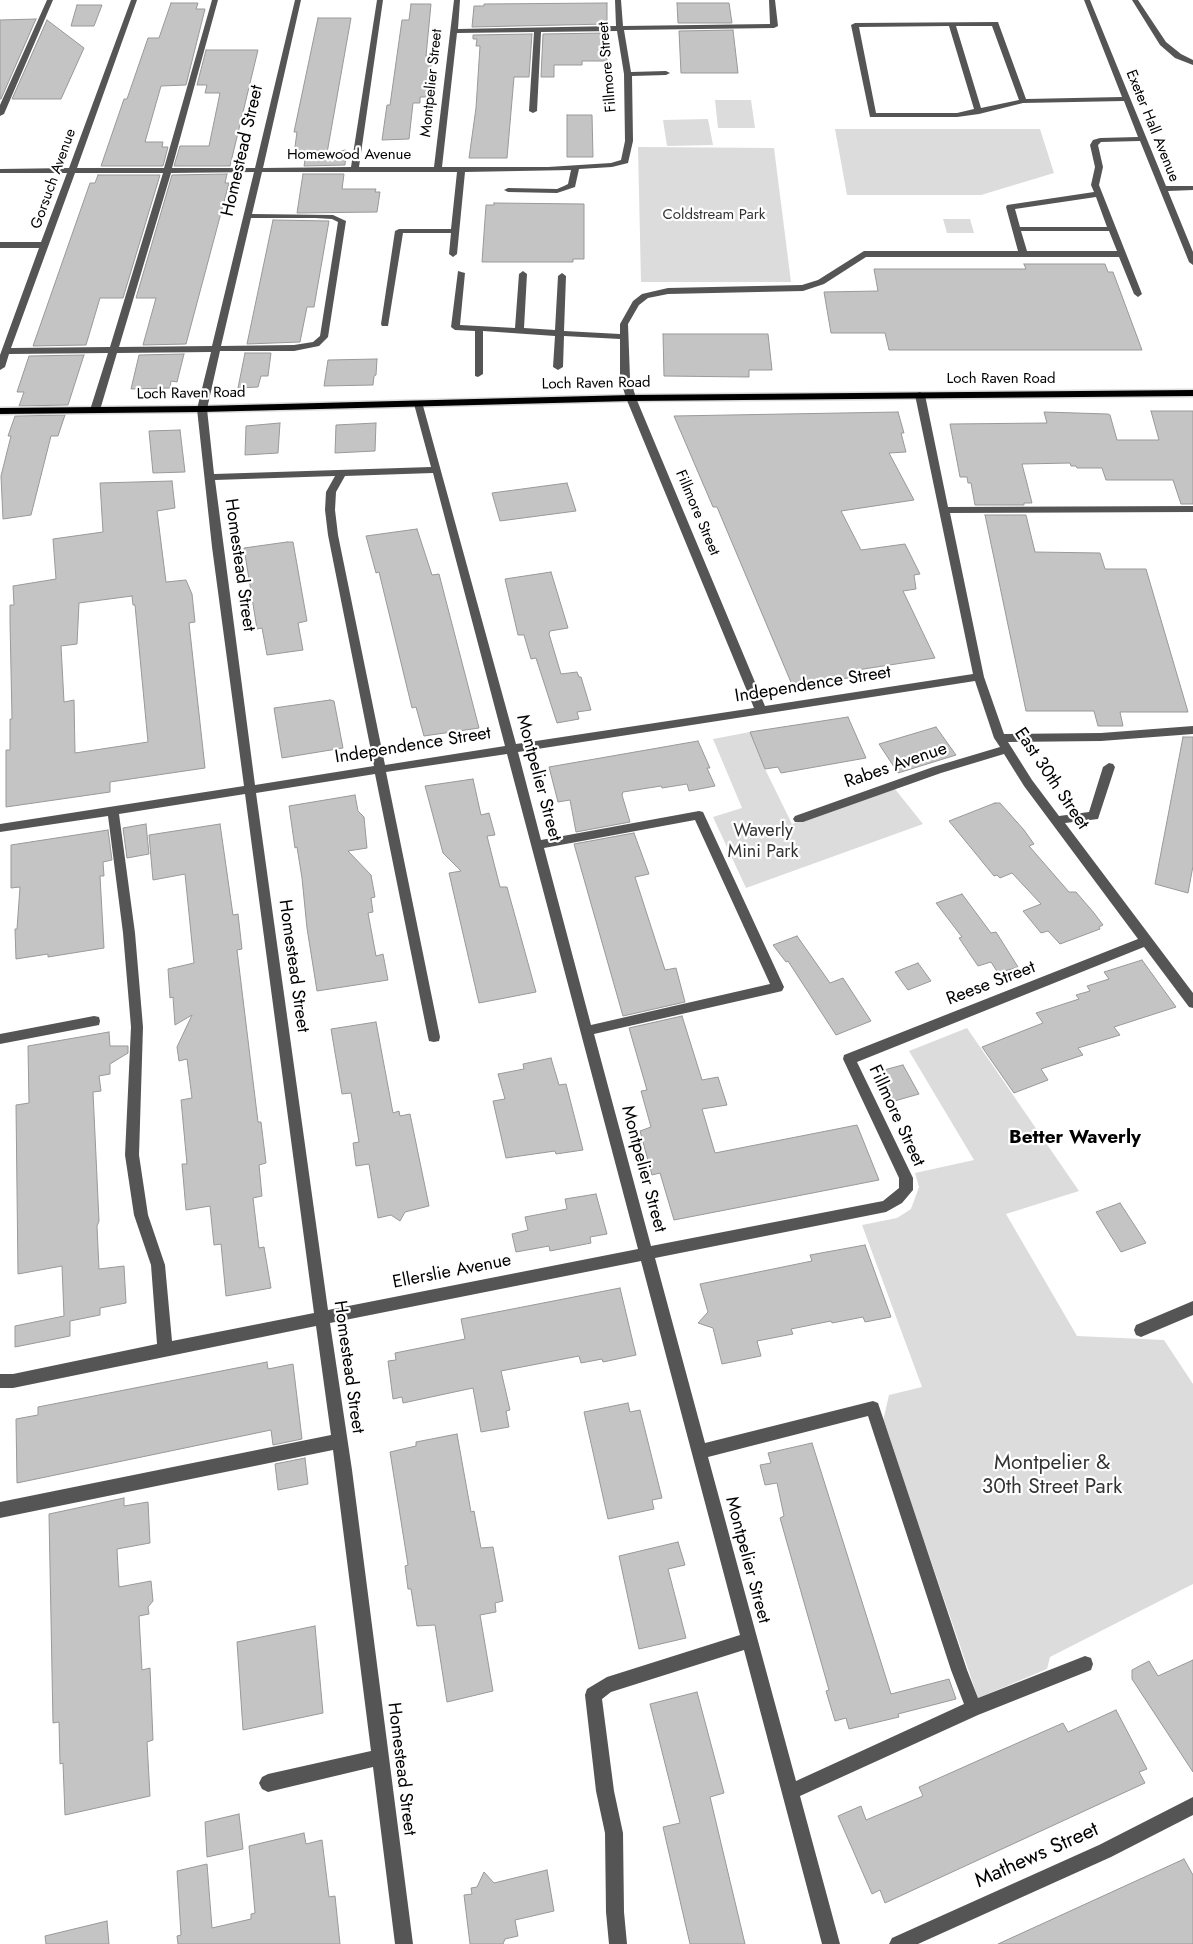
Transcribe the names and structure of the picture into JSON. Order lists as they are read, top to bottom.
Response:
{
  "streets": {
    "main road": ["Loch Raven Road"],
    "street": [
      "Fillmore Street",
      "Montpelier Street",
      "Exeter Hall Avenue",
      "Homestead Street",
      "Homewood Avenue",
      "Gorsuch Avenue",
      "Independence Street",
      "Rabes Avenue",
      "East 30th Street",
      "Reese Street",
      "Ellerslie Avenue",
      "Mathews Street"
    ]
  },
  "crossings": [
    ["Fillmore Street", "Homewood Avenue"],
    ["Fillmore Street", "Loch Raven Road"],
    ["Fillmore Street", "Independence Street"],
    ["Fillmore Street", "Reese Street"],
    ["Fillmore Street", "Ellerslie Avenue"],
    ["Montpelier Street", "Homewood Avenue"],
    ["Montpelier Street", "Loch Raven Road"],
    ["Montpelier Street", "Independence Street"],
    ["Montpelier Street", "Ellerslie Avenue"],
    ["Homestead Street", "Homewood Avenue"],
    ["Homestead Street", "Loch Raven Road"],
    ["Homestead Street", "Independence Street"],
    ["Homestead Street", "Ellerslie Avenue"],
    ["Homewood Avenue", "Gorsuch Avenue"],
    ["Loch Raven Road", "East 30th Street"],
    ["Independence Street", "East 30th Street"],
    ["Rabes Avenue", "East 30th Street"],
    ["East 30th Street", "Reese Street"]
  ],
  "districts": ["Better Waverly"],
  "parks": ["Coldstream Park", "Waverly Mini Park", "Montpelier & 30th Street Park"]
}
